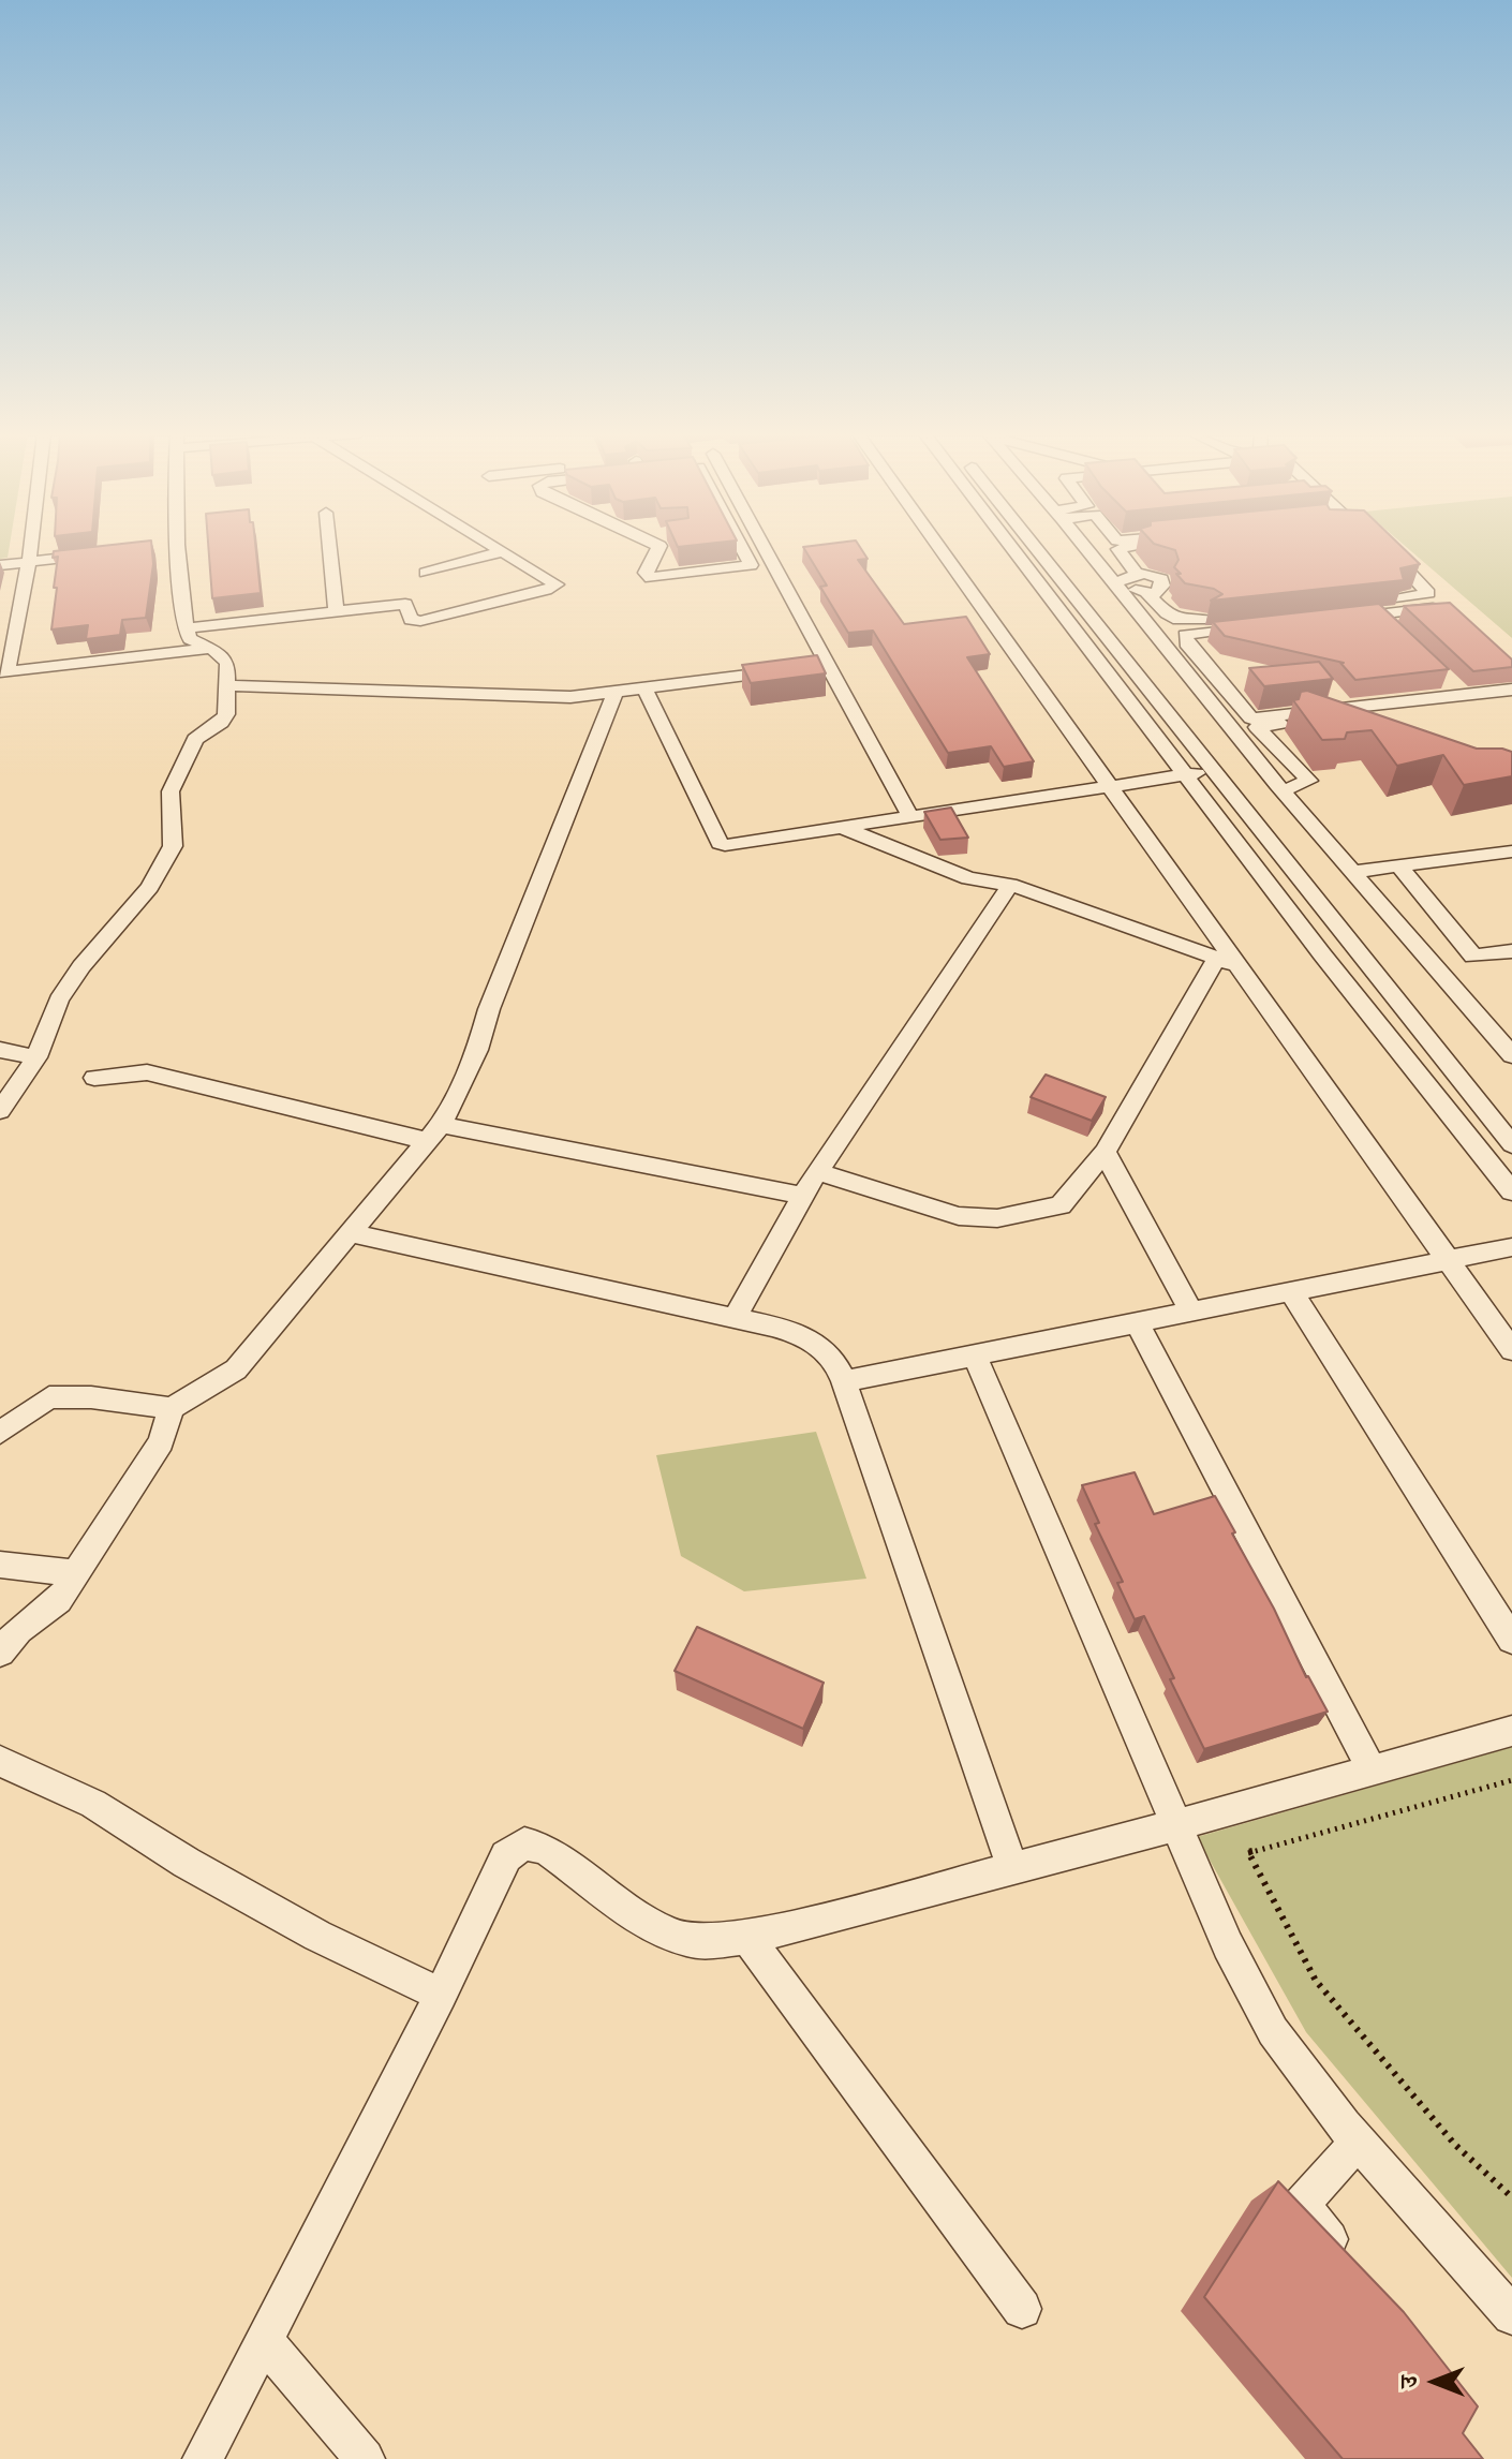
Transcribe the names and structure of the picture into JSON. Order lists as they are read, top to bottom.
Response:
{
  "north": "left"
}
